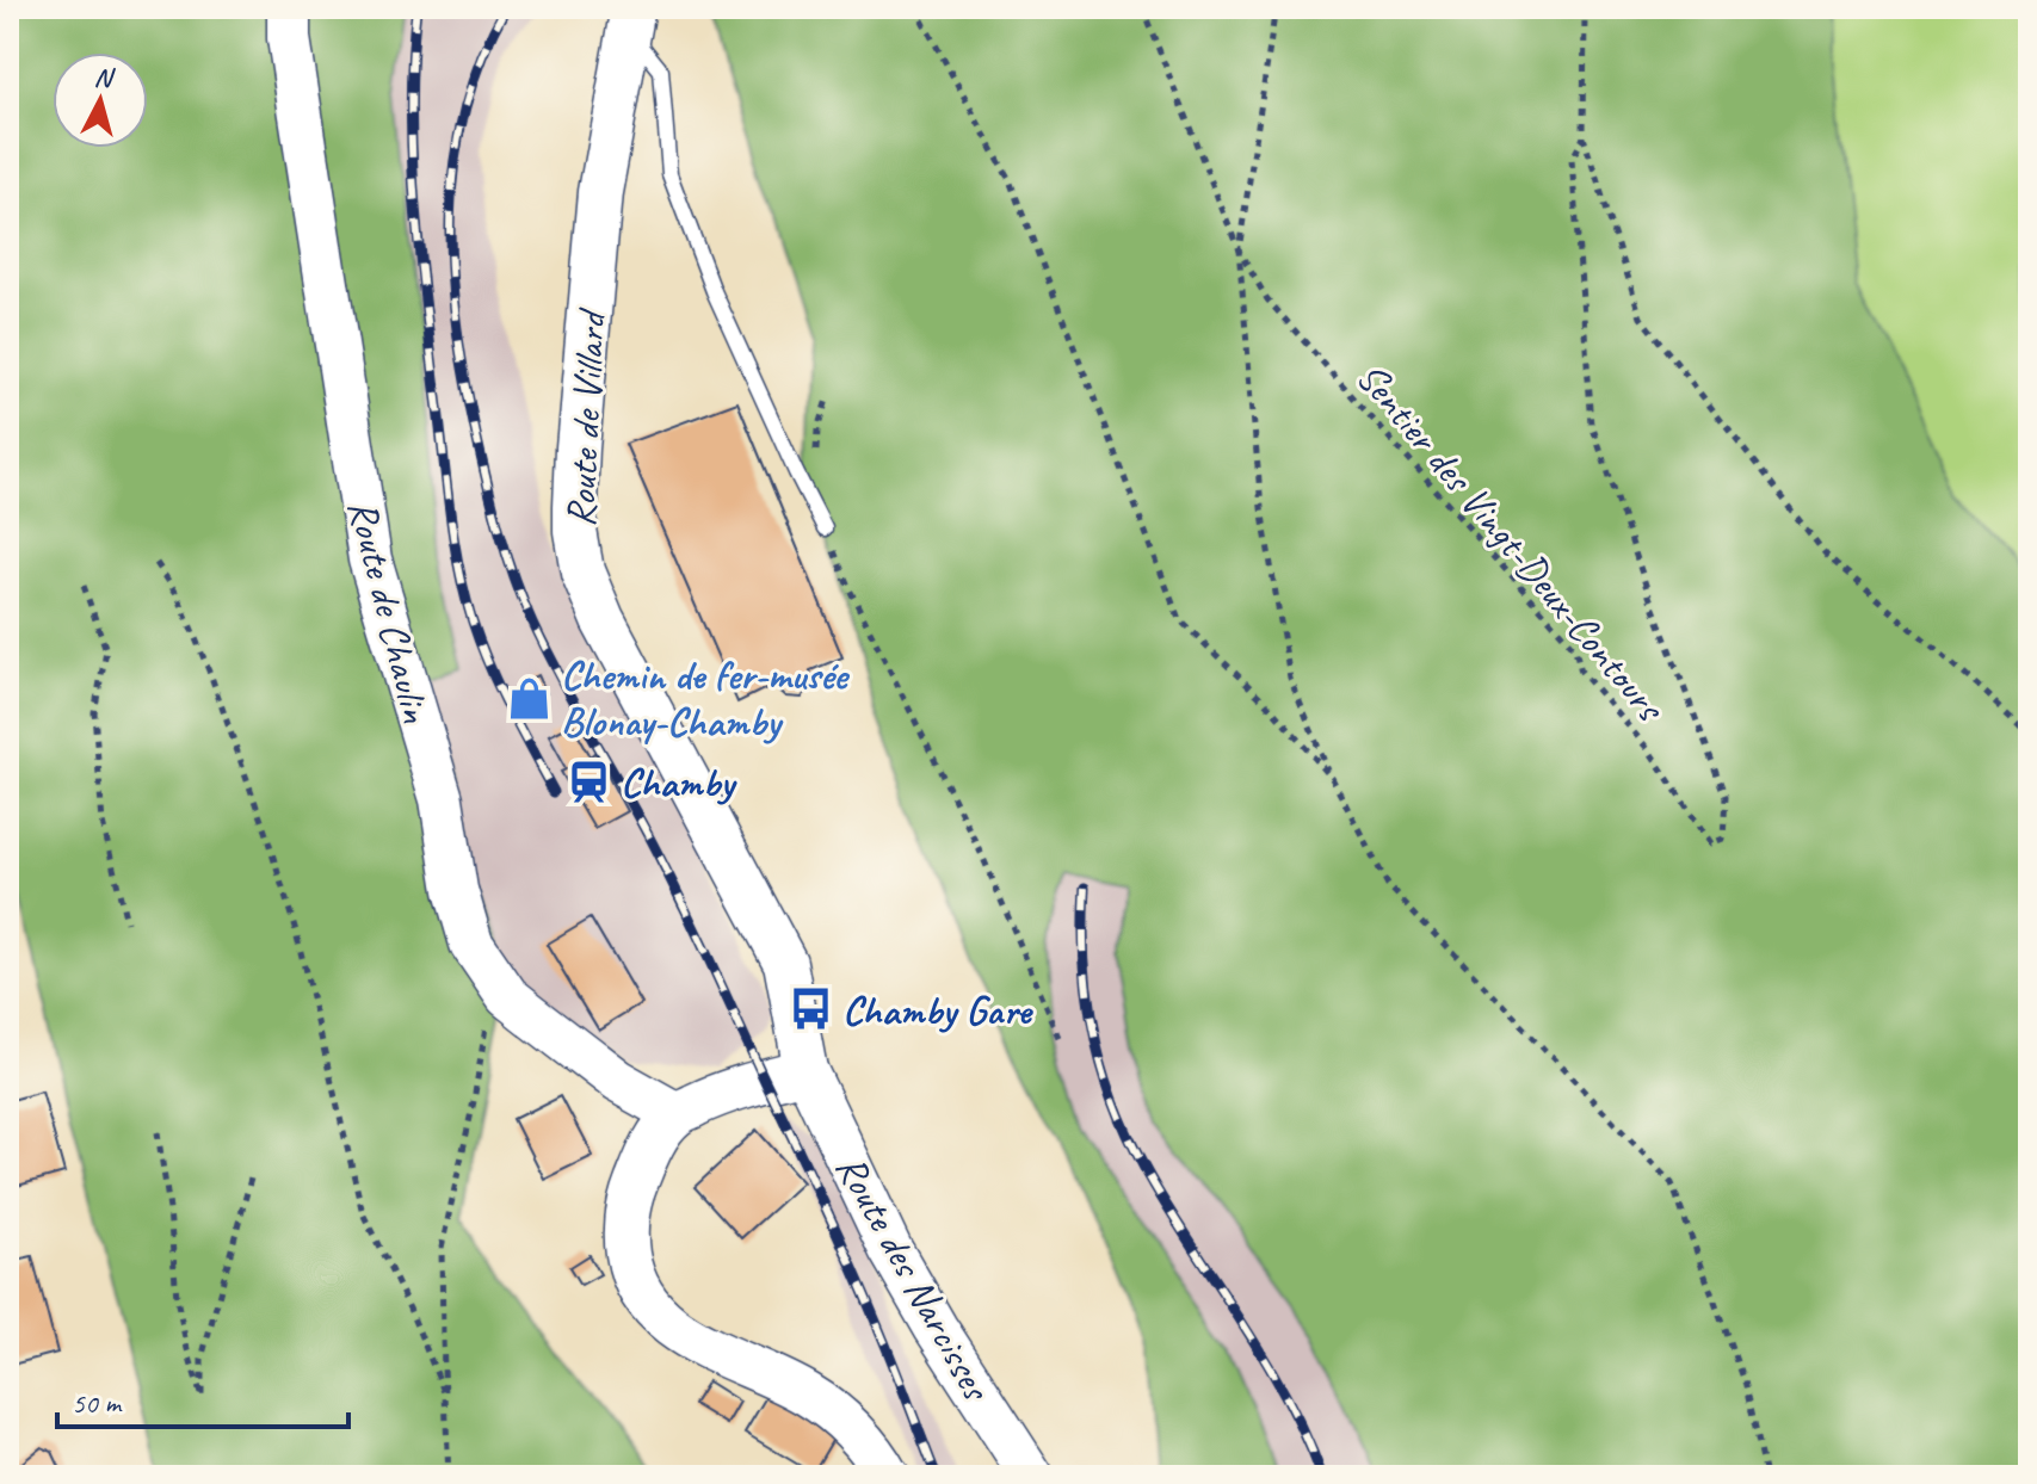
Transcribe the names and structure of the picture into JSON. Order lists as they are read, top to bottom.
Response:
{
  "streets": {
    "street": ["Route de Villard", "Route de Chaulin", "Route des Narcisses"],
    "path": ["Sentier des Vingt-Deux-Contours"]
  },
  "crossings": [
    ["Route de Villard", "Route des Narcisses"]
  ],
  "places": {
    "shop": ["Chemin de fer-musée Blonay-Chamby"],
    "station": ["Chamby"],
    "bus stop": ["Chamby Gare"]
  },
  "scale_bar": "50 m",
  "north": "top"
}
